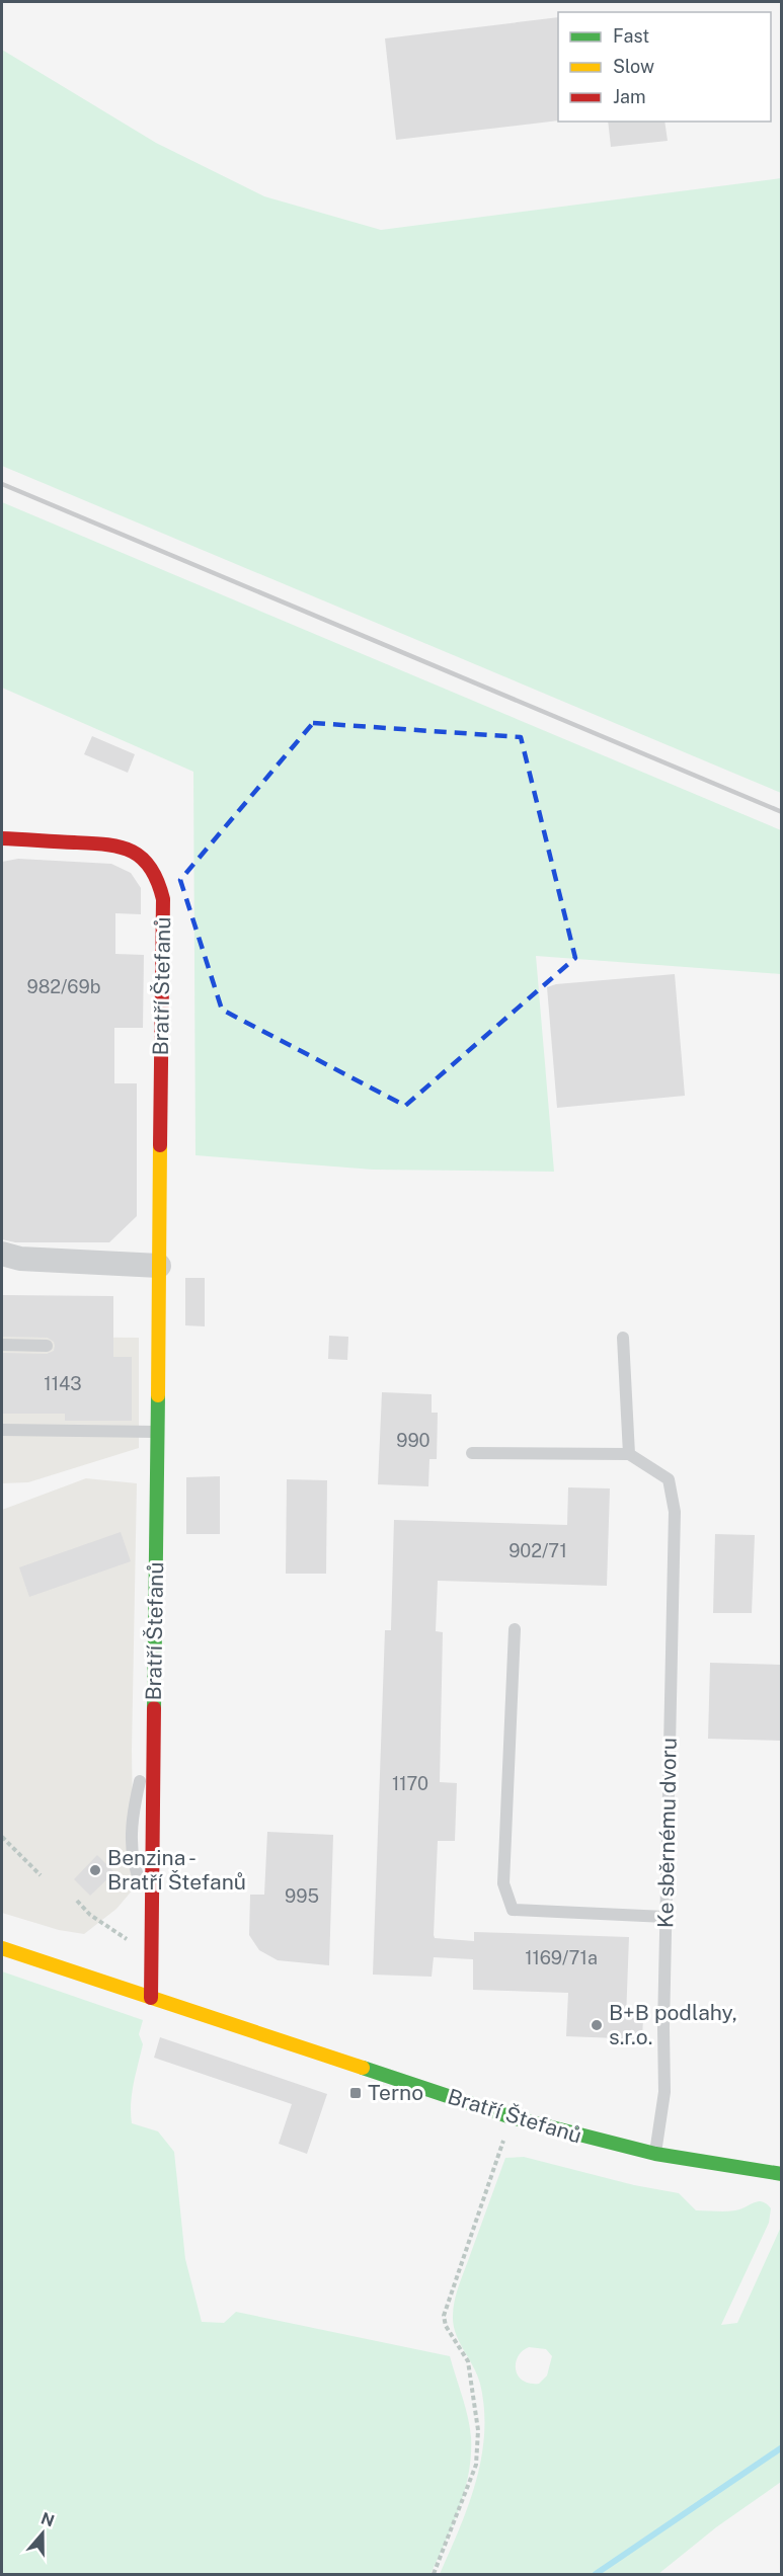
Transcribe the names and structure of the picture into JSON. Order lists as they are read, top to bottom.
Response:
{
  "streets": {
    "street": ["Bratří Štefanů"],
    "lane": ["Ke sběrnému dvoru"]
  },
  "crossings": [
    ["Bratří Štefanů", "Ke sběrnému dvoru"]
  ],
  "places": {
    "other": ["Benzina - Bratří Štefanů", "B+B podlahy, s.r.o."],
    "transit": ["Terno"]
  },
  "house_numbers": [
    "982/69b",
    "1143",
    "990",
    "902/71",
    "1170",
    "995",
    "1169/71a"
  ],
  "legend": ["Fast", "Slow", "Jam"],
  "north": "top"
}
